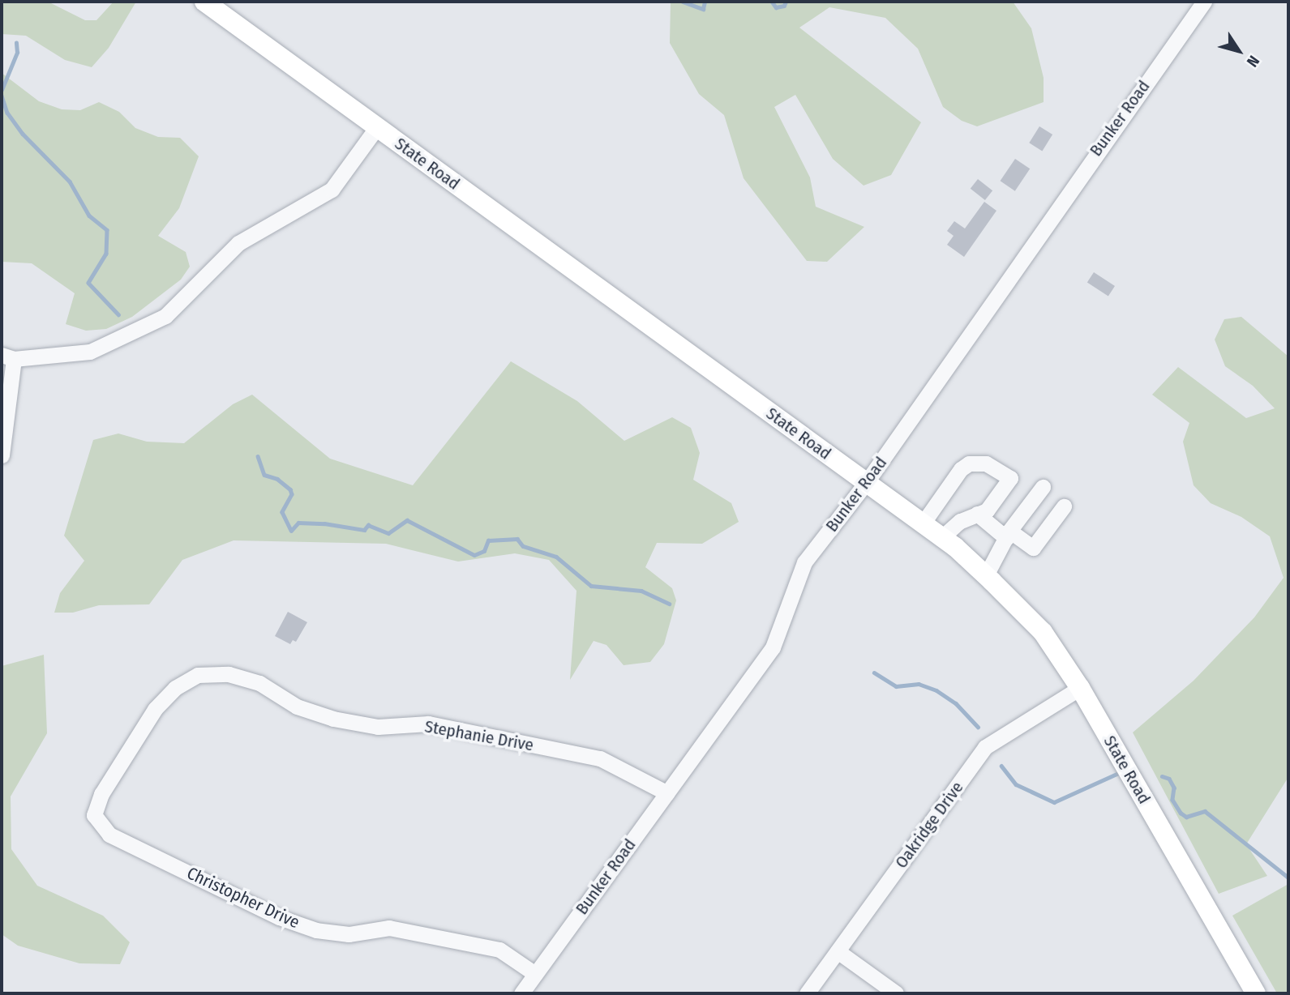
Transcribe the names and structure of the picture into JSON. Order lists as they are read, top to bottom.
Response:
{
  "streets": {
    "main road": ["State Road"],
    "street": [
      "Bunker Road",
      "Stephanie Drive",
      "Oakridge Drive",
      "Christopher Drive"
    ]
  },
  "crossings": [
    ["Bunker Road", "State Road"],
    ["Bunker Road", "Stephanie Drive"],
    ["Bunker Road", "Christopher Drive"],
    ["State Road", "Oakridge Drive"],
    ["Stephanie Drive", "Christopher Drive"]
  ],
  "north": "bottom right"
}
